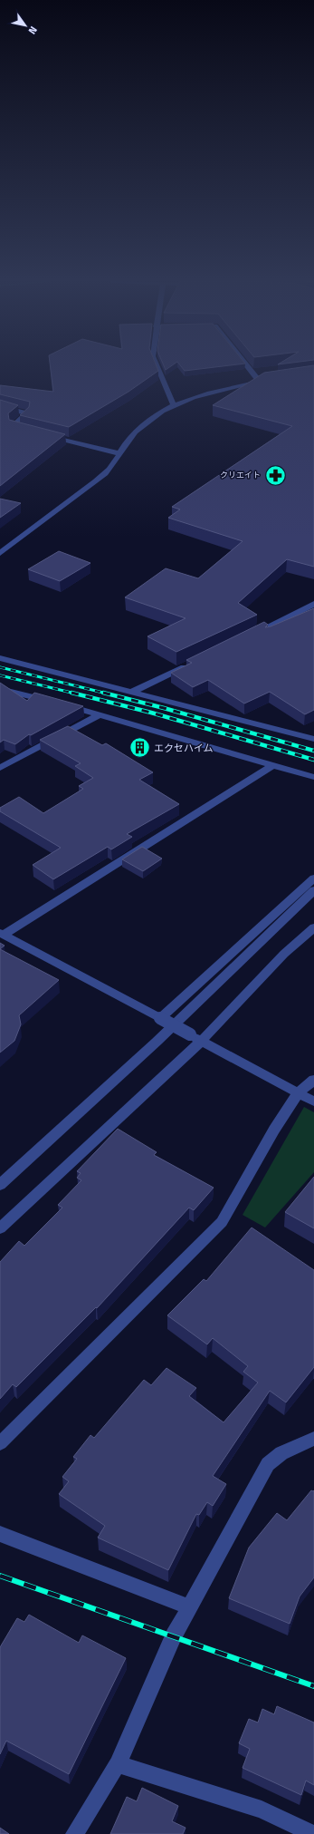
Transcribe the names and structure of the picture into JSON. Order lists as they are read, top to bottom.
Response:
{
  "places": {
    "pharmacy": ["クリエイト"],
    "building": ["エクセハイム"]
  },
  "north": "bottom right"
}
